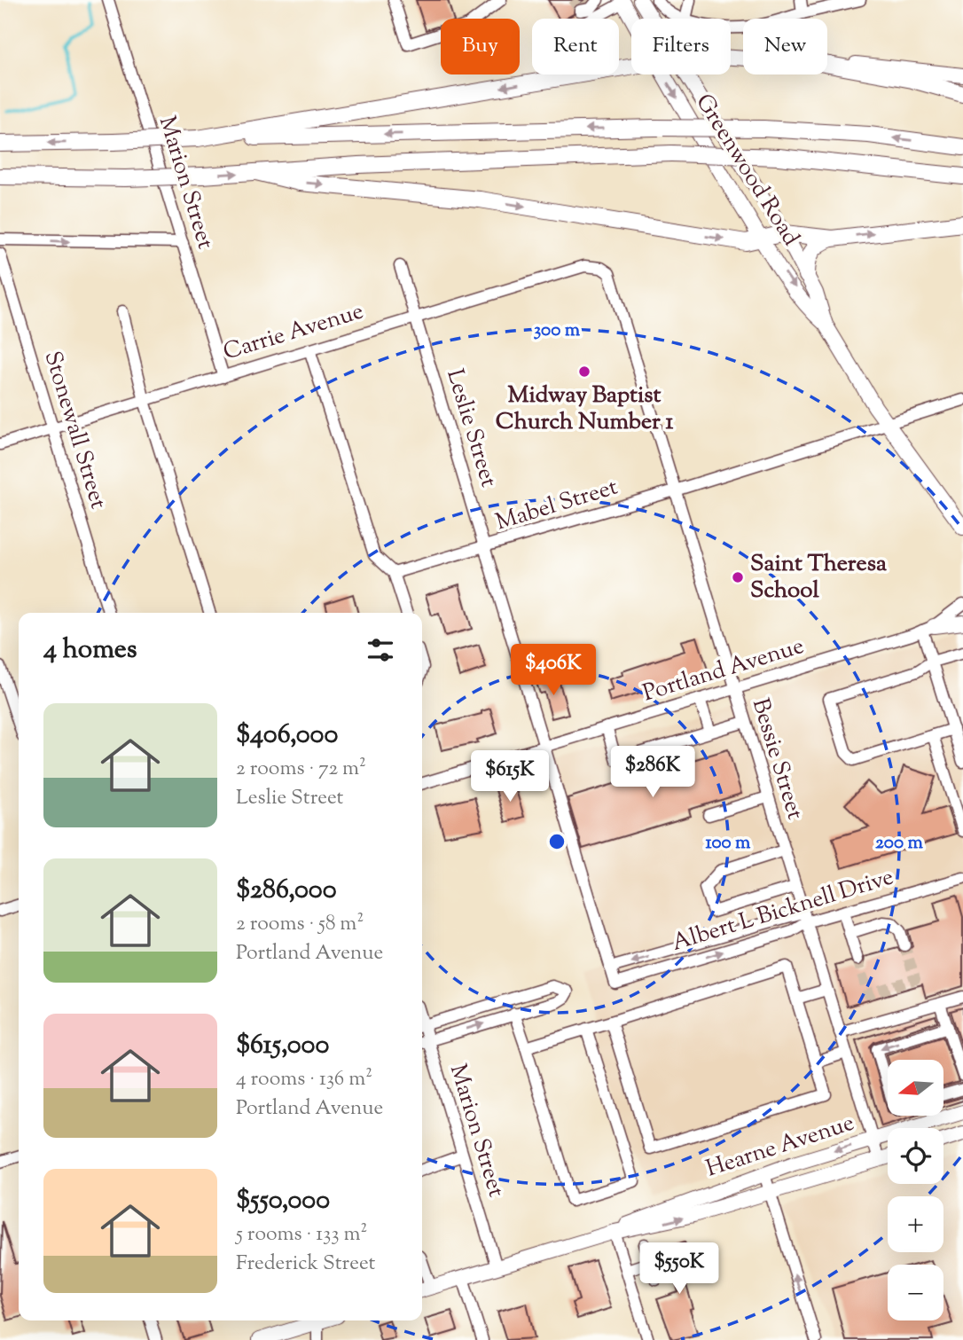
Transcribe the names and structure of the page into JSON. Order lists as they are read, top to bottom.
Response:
{
  "streets": {
    "main road": ["Greenwood Road", "Hearne Avenue"],
    "street": [
      "Marion Street",
      "Carrie Avenue",
      "Leslie Street",
      "Stonewall Street",
      "Mabel Street",
      "Portland Avenue",
      "Bessie Street",
      "Albert L Bicknell Drive"
    ]
  },
  "crossings": [
    ["Greenwood Road", "Mabel Street"],
    ["Marion Street", "Carrie Avenue"],
    ["Marion Street", "Hearne Avenue"],
    ["Carrie Avenue", "Leslie Street"],
    ["Carrie Avenue", "Stonewall Street"],
    ["Carrie Avenue", "Bessie Street"],
    ["Leslie Street", "Mabel Street"],
    ["Leslie Street", "Portland Avenue"],
    ["Leslie Street", "Albert L Bicknell Drive"],
    ["Mabel Street", "Bessie Street"],
    ["Portland Avenue", "Bessie Street"],
    ["Bessie Street", "Albert L Bicknell Drive"],
    ["Bessie Street", "Hearne Avenue"]
  ],
  "places": ["Midway Baptist Church Number 1", "Saint Theresa School"],
  "north": "left",
  "page": {
    "chip": [
      "Buy",
      "Rent",
      "Filters",
      "New"
    ],
    "heading": "4 homes",
    "price": [
      "$406K",
      "$286K",
      "$615K",
      "$550K"
    ],
    "list": [
      {
        "name": "$406,000",
        "note": "2 rooms · 72 m² · Leslie Street"
      },
      {
        "name": "$286,000",
        "note": "2 rooms · 58 m² · Portland Avenue"
      },
      {
        "name": "$615,000",
        "note": "4 rooms · 136 m² · Portland Avenue"
      },
      {
        "name": "$550,000",
        "note": "5 rooms · 133 m² · Frederick Street"
      }
    ],
    "map_buttons": ["+", "−"]
  },
  "rings": ["300 m", "100 m", "200 m"]
}
